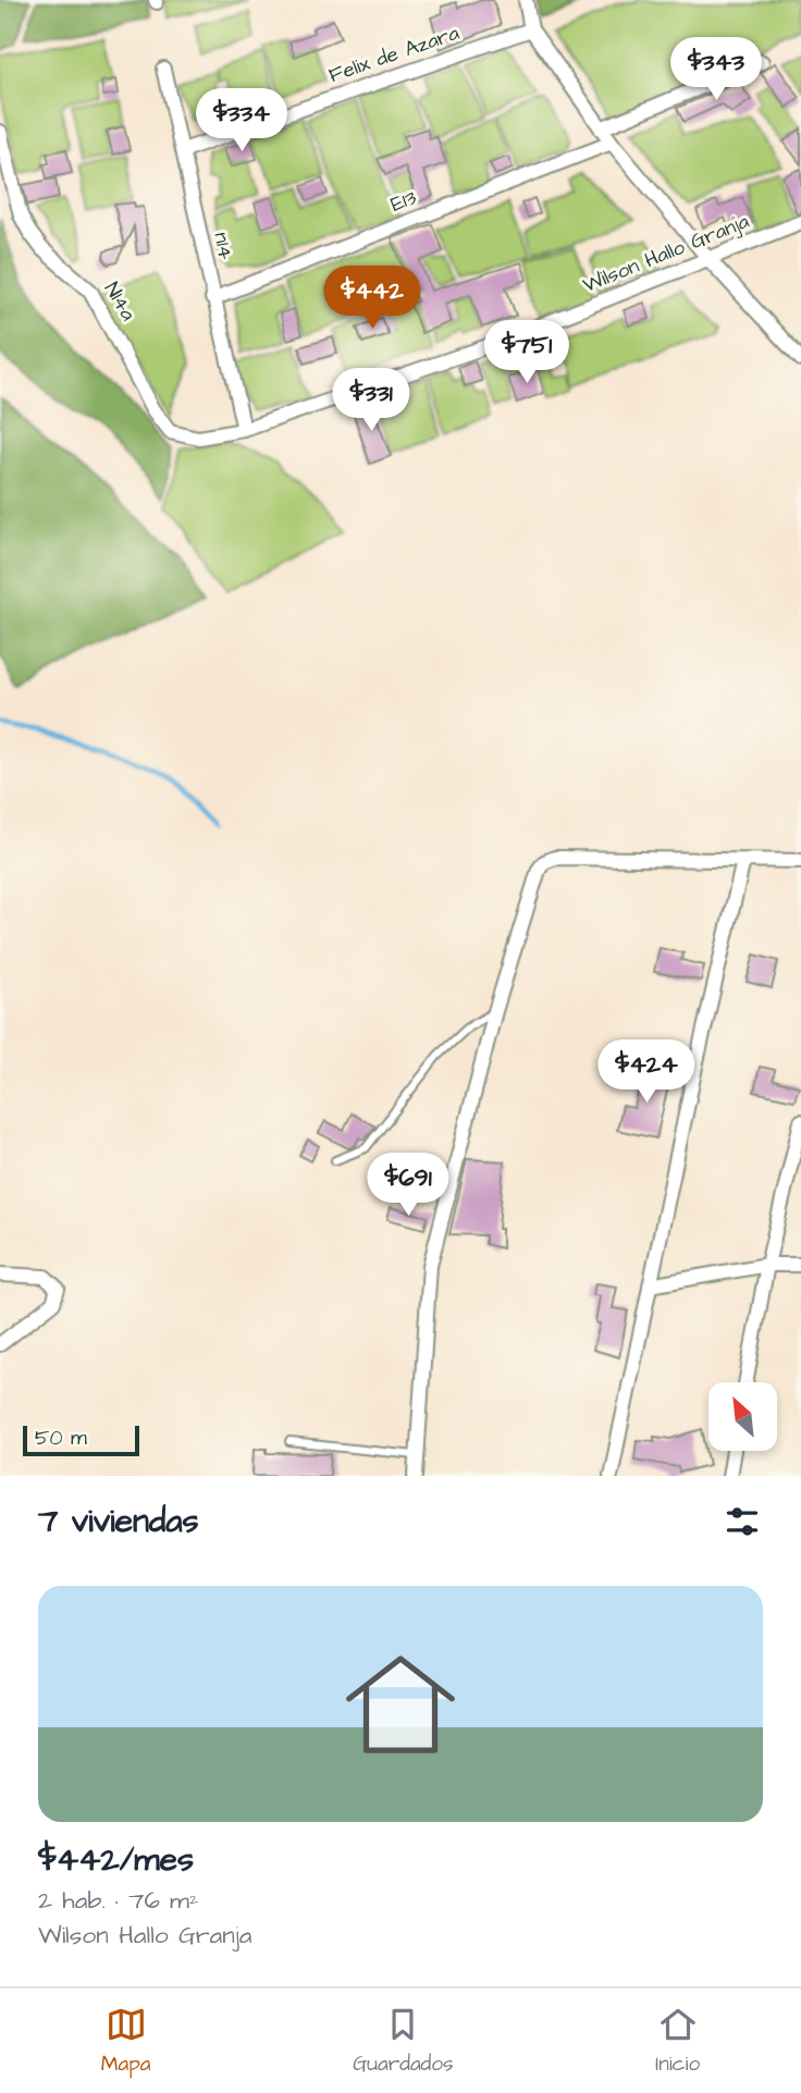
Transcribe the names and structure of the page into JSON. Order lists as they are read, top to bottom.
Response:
{
  "streets": {
    "street": [
      "Felix de Azara",
      "E13",
      "n14",
      "Wilson Hallo Granja",
      "N14a"
    ]
  },
  "crossings": [
    ["Felix de Azara", "n14"],
    ["E13", "n14"],
    ["n14", "Wilson Hallo Granja"],
    ["n14", "N14a"],
    ["Wilson Hallo Granja", "N14a"]
  ],
  "scale_bar": "50 m",
  "north": "top left",
  "page": {
    "price": [
      "$343",
      "$334",
      "$442",
      "$751",
      "$331",
      "$424",
      "$691"
    ],
    "scale": "50 m",
    "heading": "7 viviendas",
    "list": [
      {
        "name": "$442/mes",
        "note": "2 hab. · 76 m² · Wilson Hallo Granja"
      }
    ],
    "tabs": ["Mapa", "Guardados", "Inicio"]
  }
}
